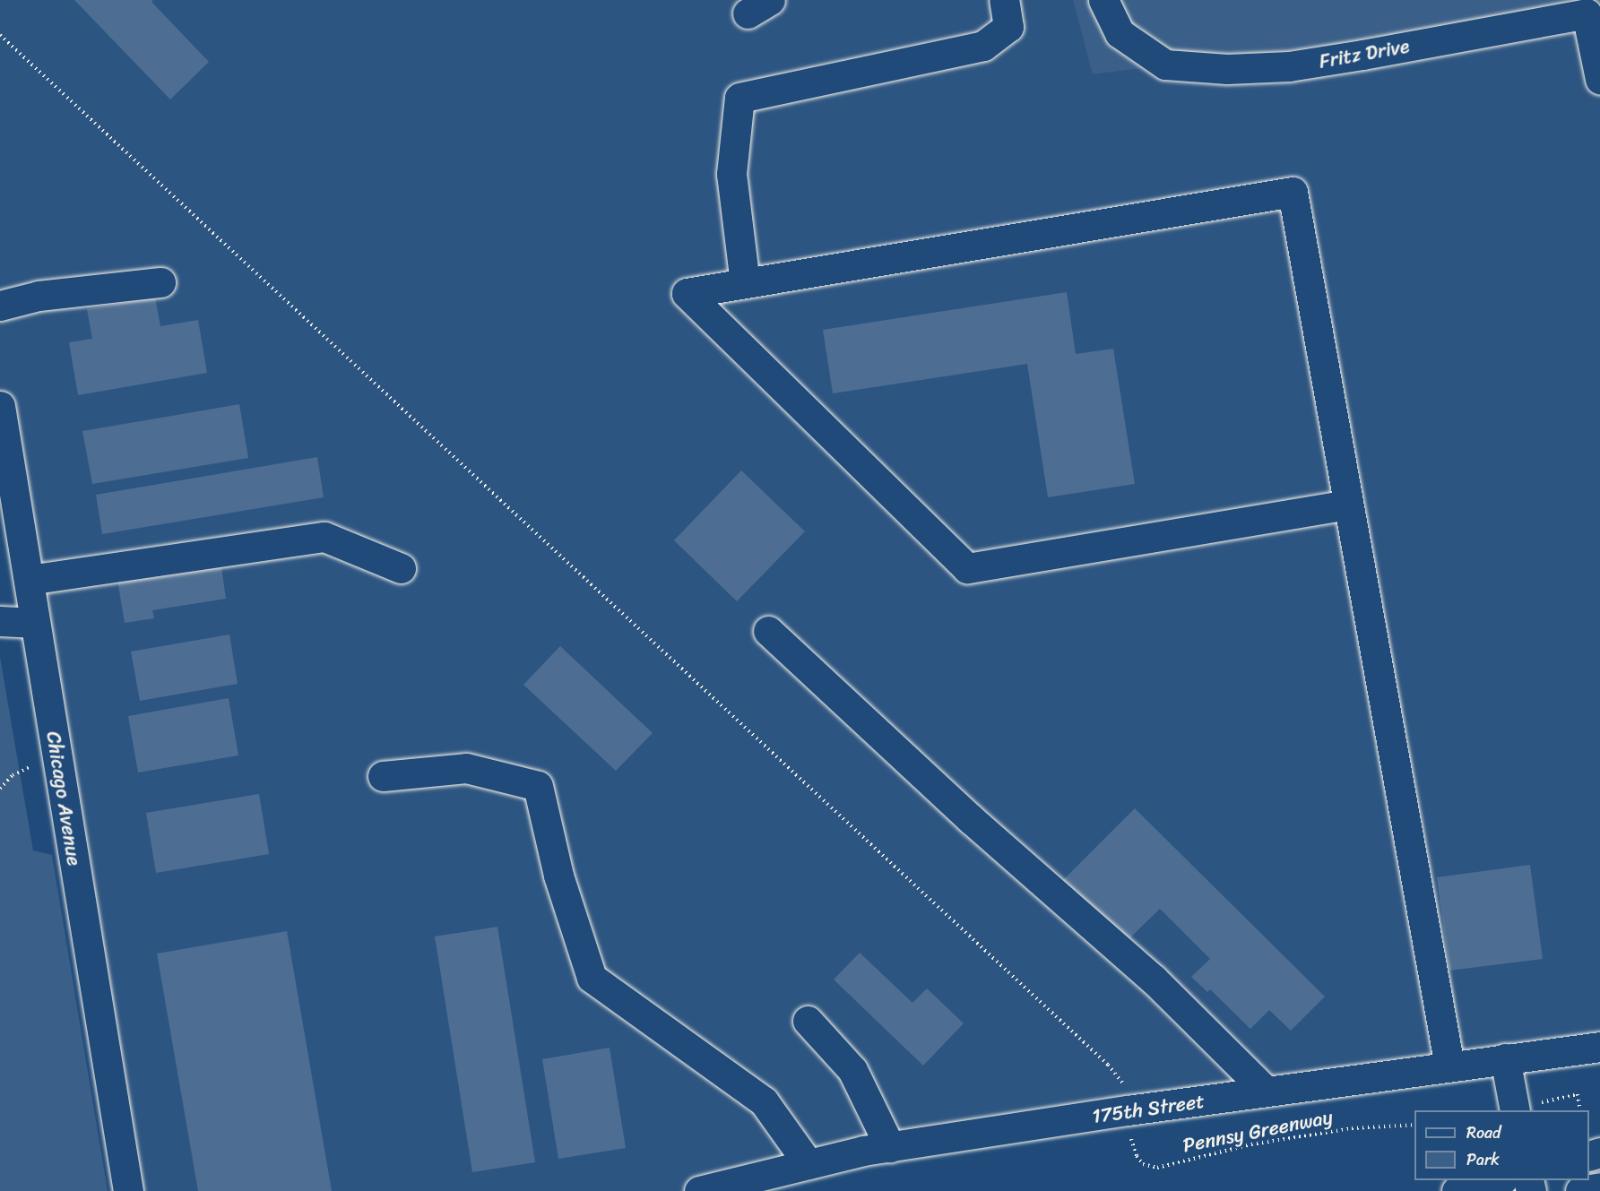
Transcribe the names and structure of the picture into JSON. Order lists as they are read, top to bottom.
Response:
{
  "streets": {
    "main road": ["Fritz Drive", "Chicago Avenue", "175th Street"],
    "path": ["Pennsy Greenway"]
  },
  "legend": ["Road", "Park"]
}
